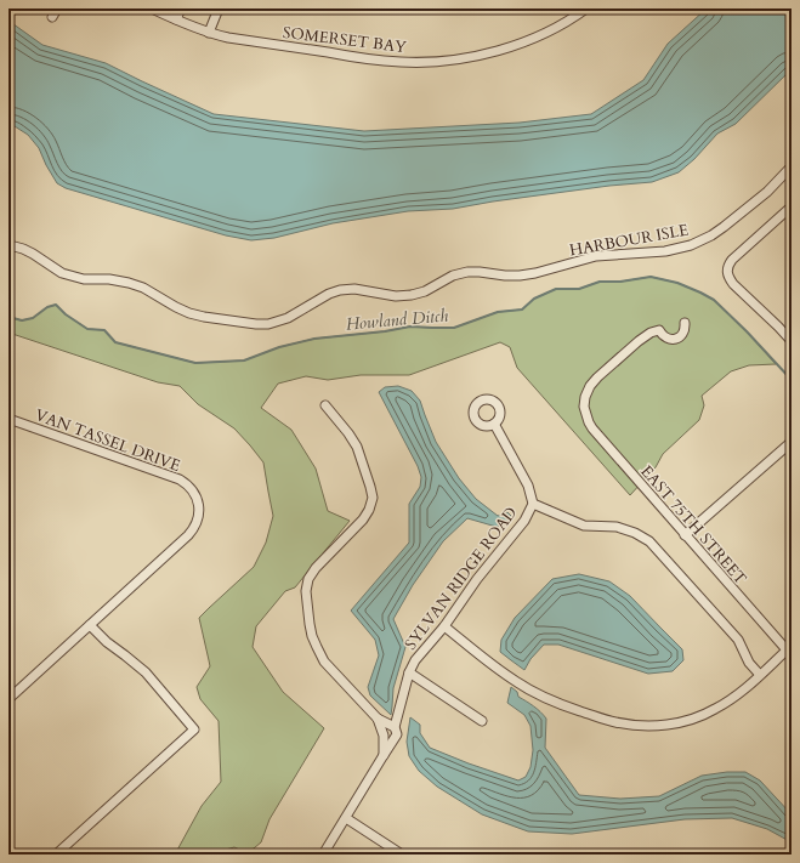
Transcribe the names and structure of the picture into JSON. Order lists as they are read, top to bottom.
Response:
{
  "streets": {
    "street": [
      "SOMERSET BAY",
      "HARBOUR ISLE",
      "VAN TASSEL DRIVE",
      "EAST 75TH STREET",
      "SYLVAN RIDGE ROAD"
    ]
  },
  "water": ["Howland Ditch"]
}
